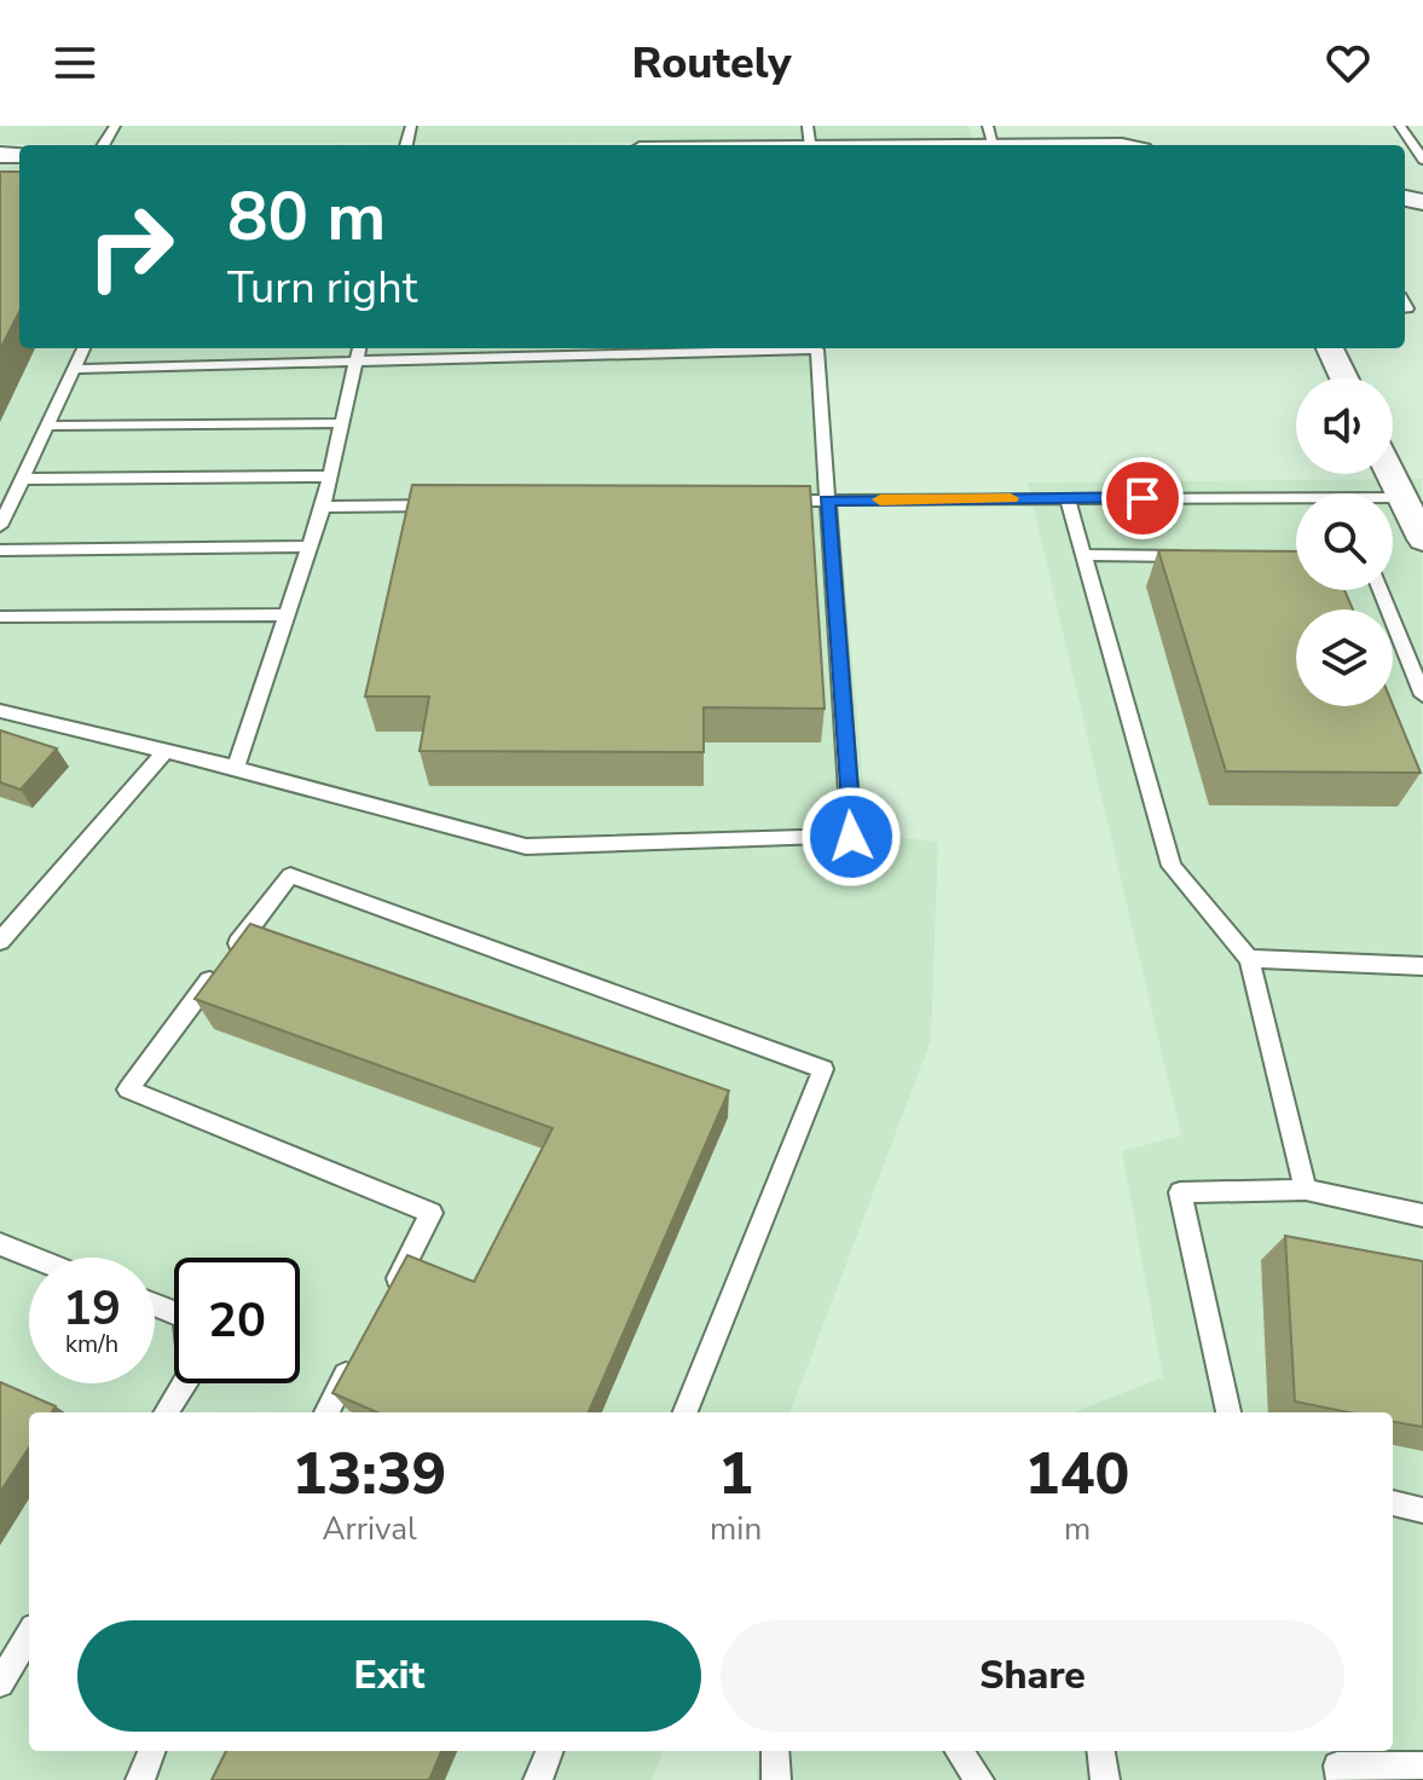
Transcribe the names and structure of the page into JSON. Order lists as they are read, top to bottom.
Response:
{
  "page": {
    "header": "Routely",
    "turn": ["80 m", "Turn right"],
    "speed": "19 km/h",
    "limit": "20",
    "eta": [
      "13:39",
      "Arrival",
      "1",
      "min",
      "140",
      "m"
    ],
    "buttons": ["Exit", "Share"]
  }
}
